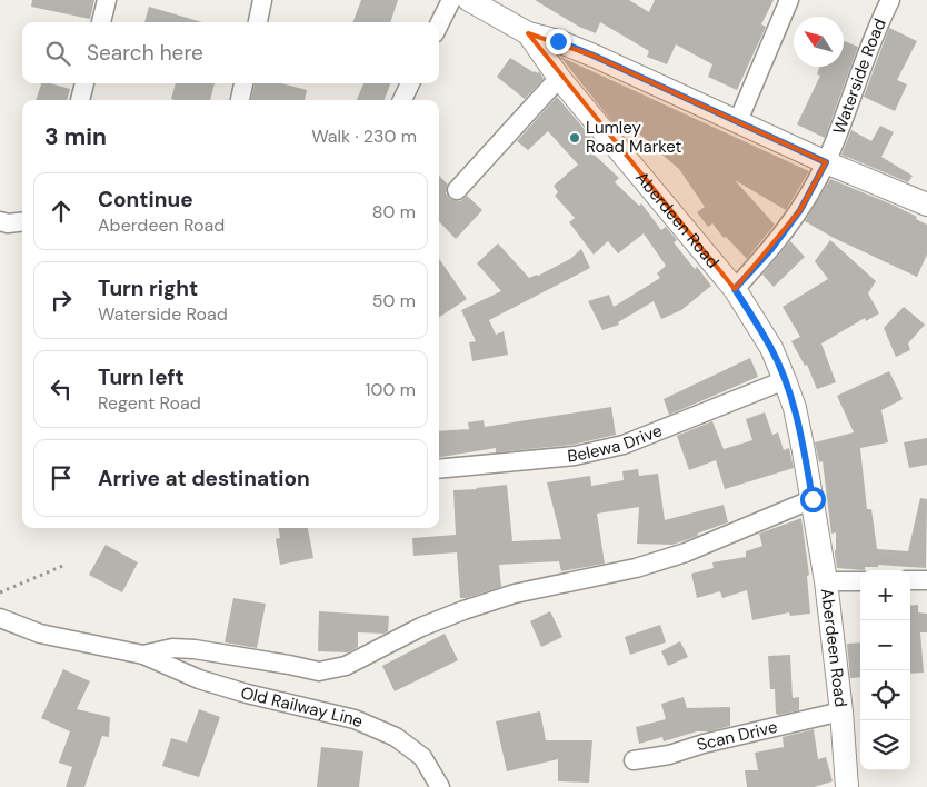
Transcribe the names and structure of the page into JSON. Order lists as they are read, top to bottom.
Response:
{
  "streets": {
    "street": [
      "Waterside Road",
      "Aberdeen Road",
      "Belewa Drive",
      "Old Railway Line",
      "Scan Drive"
    ]
  },
  "crossings": [
    ["Waterside Road", "Aberdeen Road"],
    ["Aberdeen Road", "Belewa Drive"],
    ["Aberdeen Road", "Old Railway Line"],
    ["Aberdeen Road", "Scan Drive"]
  ],
  "places": ["Lumley Road Market"],
  "north": "top left",
  "page": {
    "search": "Search here",
    "heading": ["3 min", "Walk · 230 m"],
    "list": [
      ["Continue", "Aberdeen Road", "80 m"],
      ["Turn right", "Waterside Road", "50 m"],
      ["Turn left", "Regent Road", "100 m"],
      "Arrive at destination"
    ],
    "map_buttons": ["+", "−"]
  }
}
